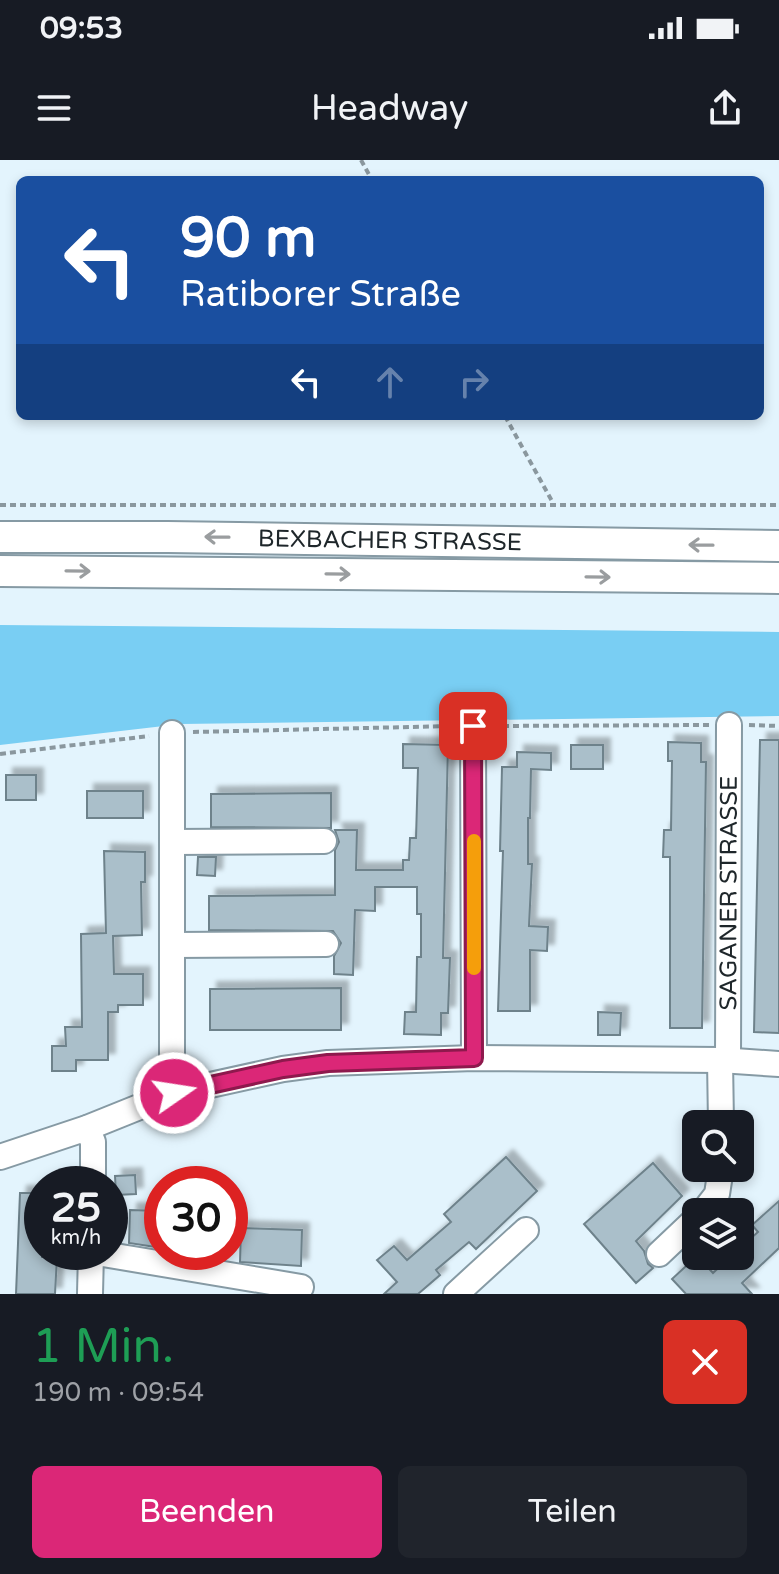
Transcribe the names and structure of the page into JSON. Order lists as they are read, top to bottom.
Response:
{
  "streets": {
    "main road": ["BEXBACHER STRASSE"],
    "street": ["SAGANER STRASSE"]
  },
  "page": {
    "status": "09:53",
    "header": "Headway",
    "turn": ["90 m", "Ratiborer Straße"],
    "speed": "25 km/h",
    "limit": "30",
    "heading": ["1 Min.", "190 m · 09:54"],
    "buttons": ["Beenden", "Teilen"]
  }
}
